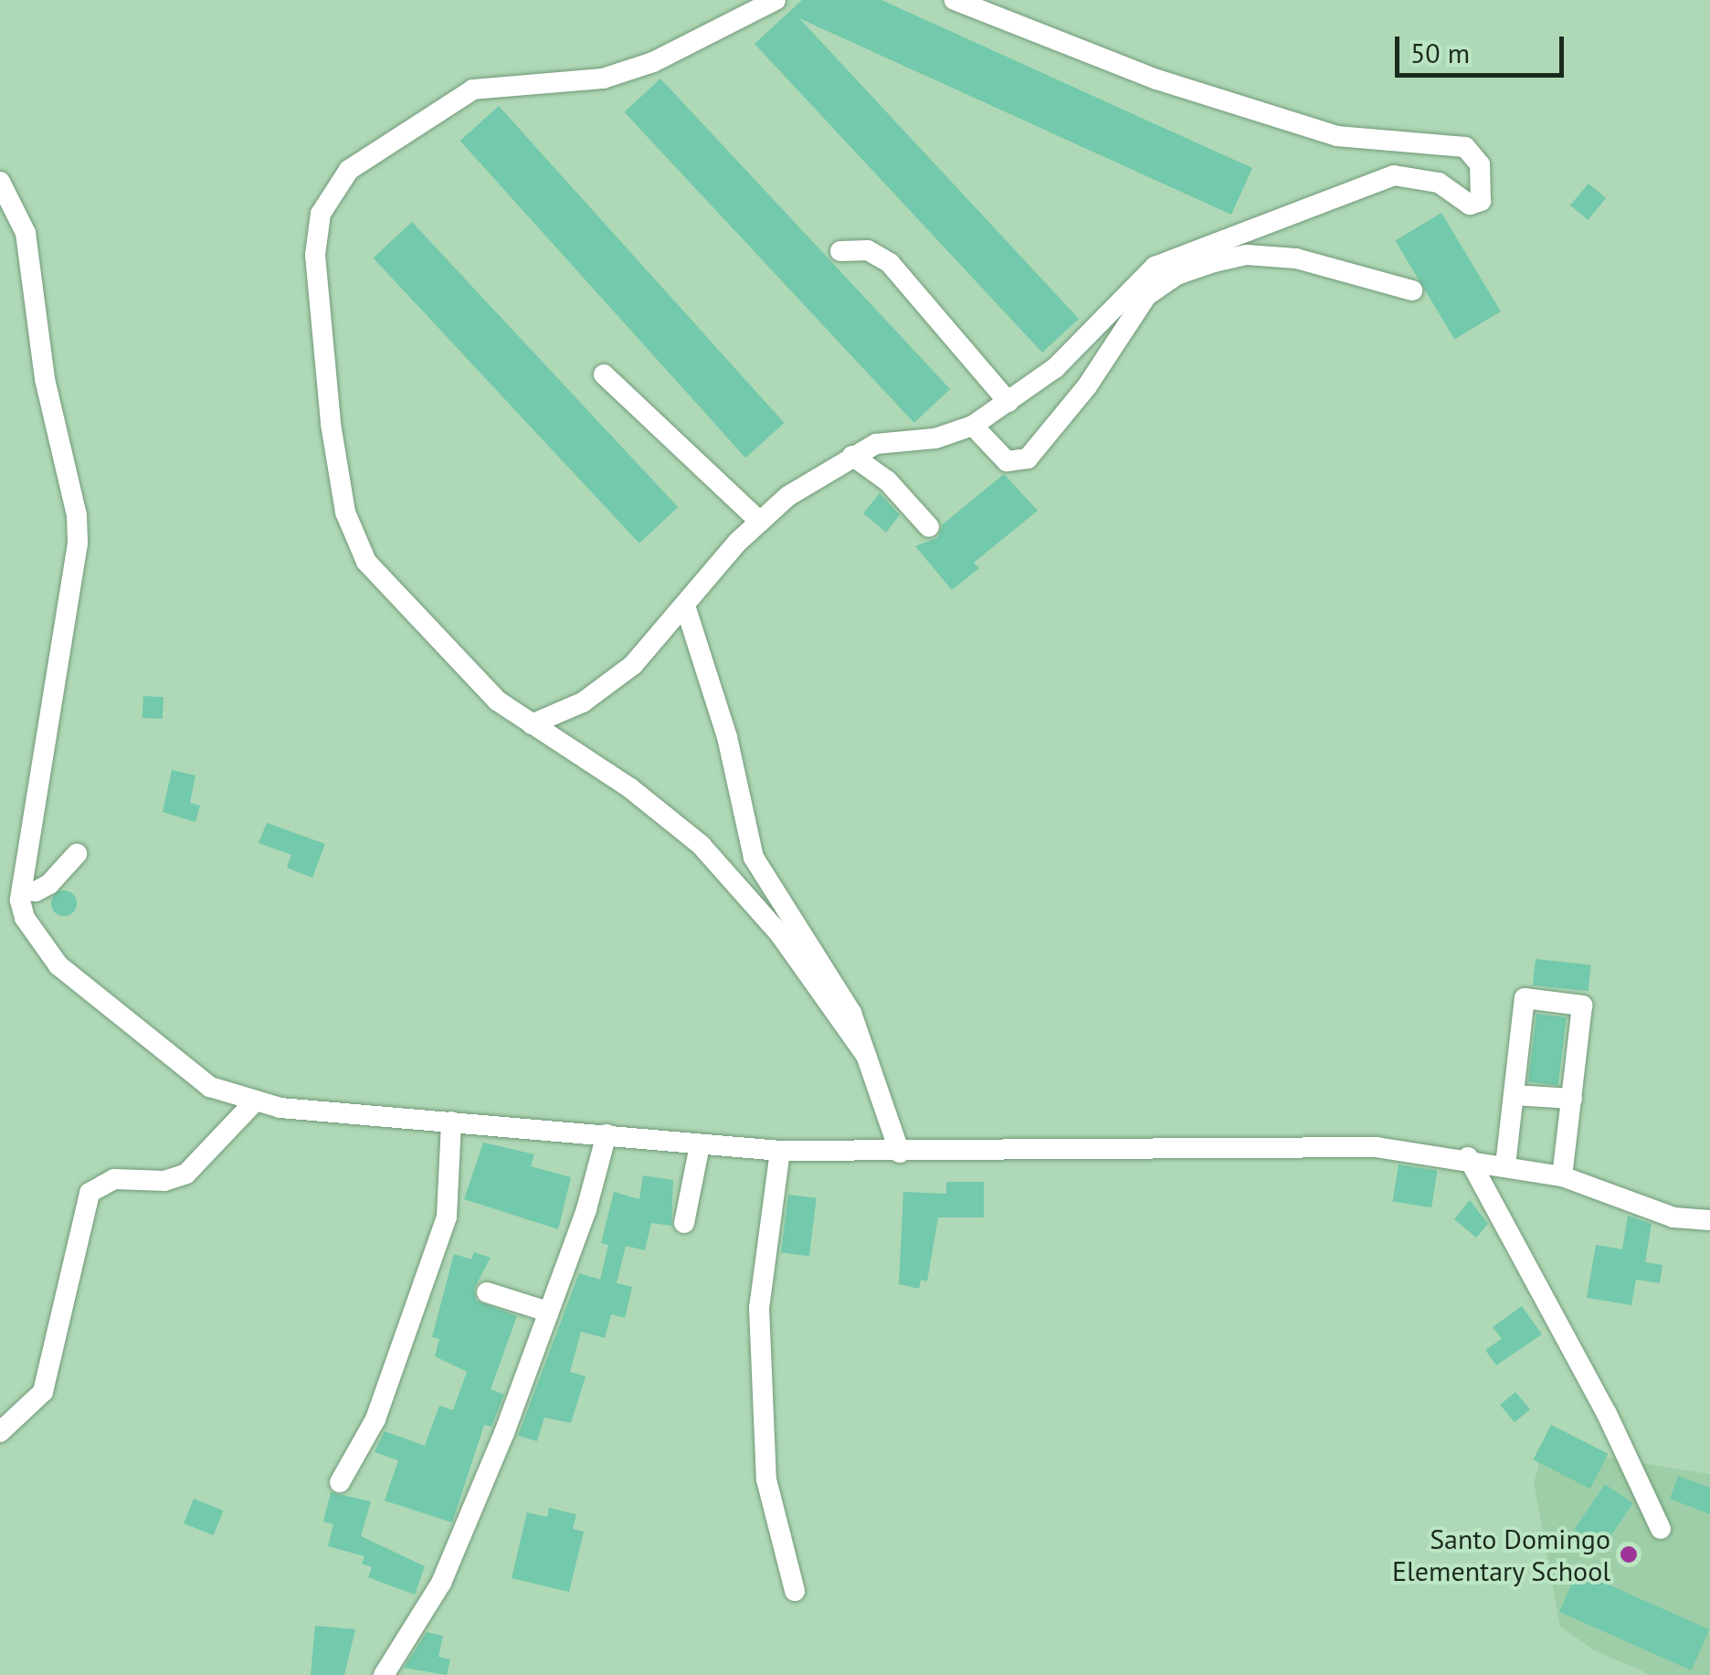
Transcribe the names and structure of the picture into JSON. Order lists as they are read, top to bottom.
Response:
{
  "places": ["Santo Domingo Elementary School"],
  "scale_bar": "50 m"
}
